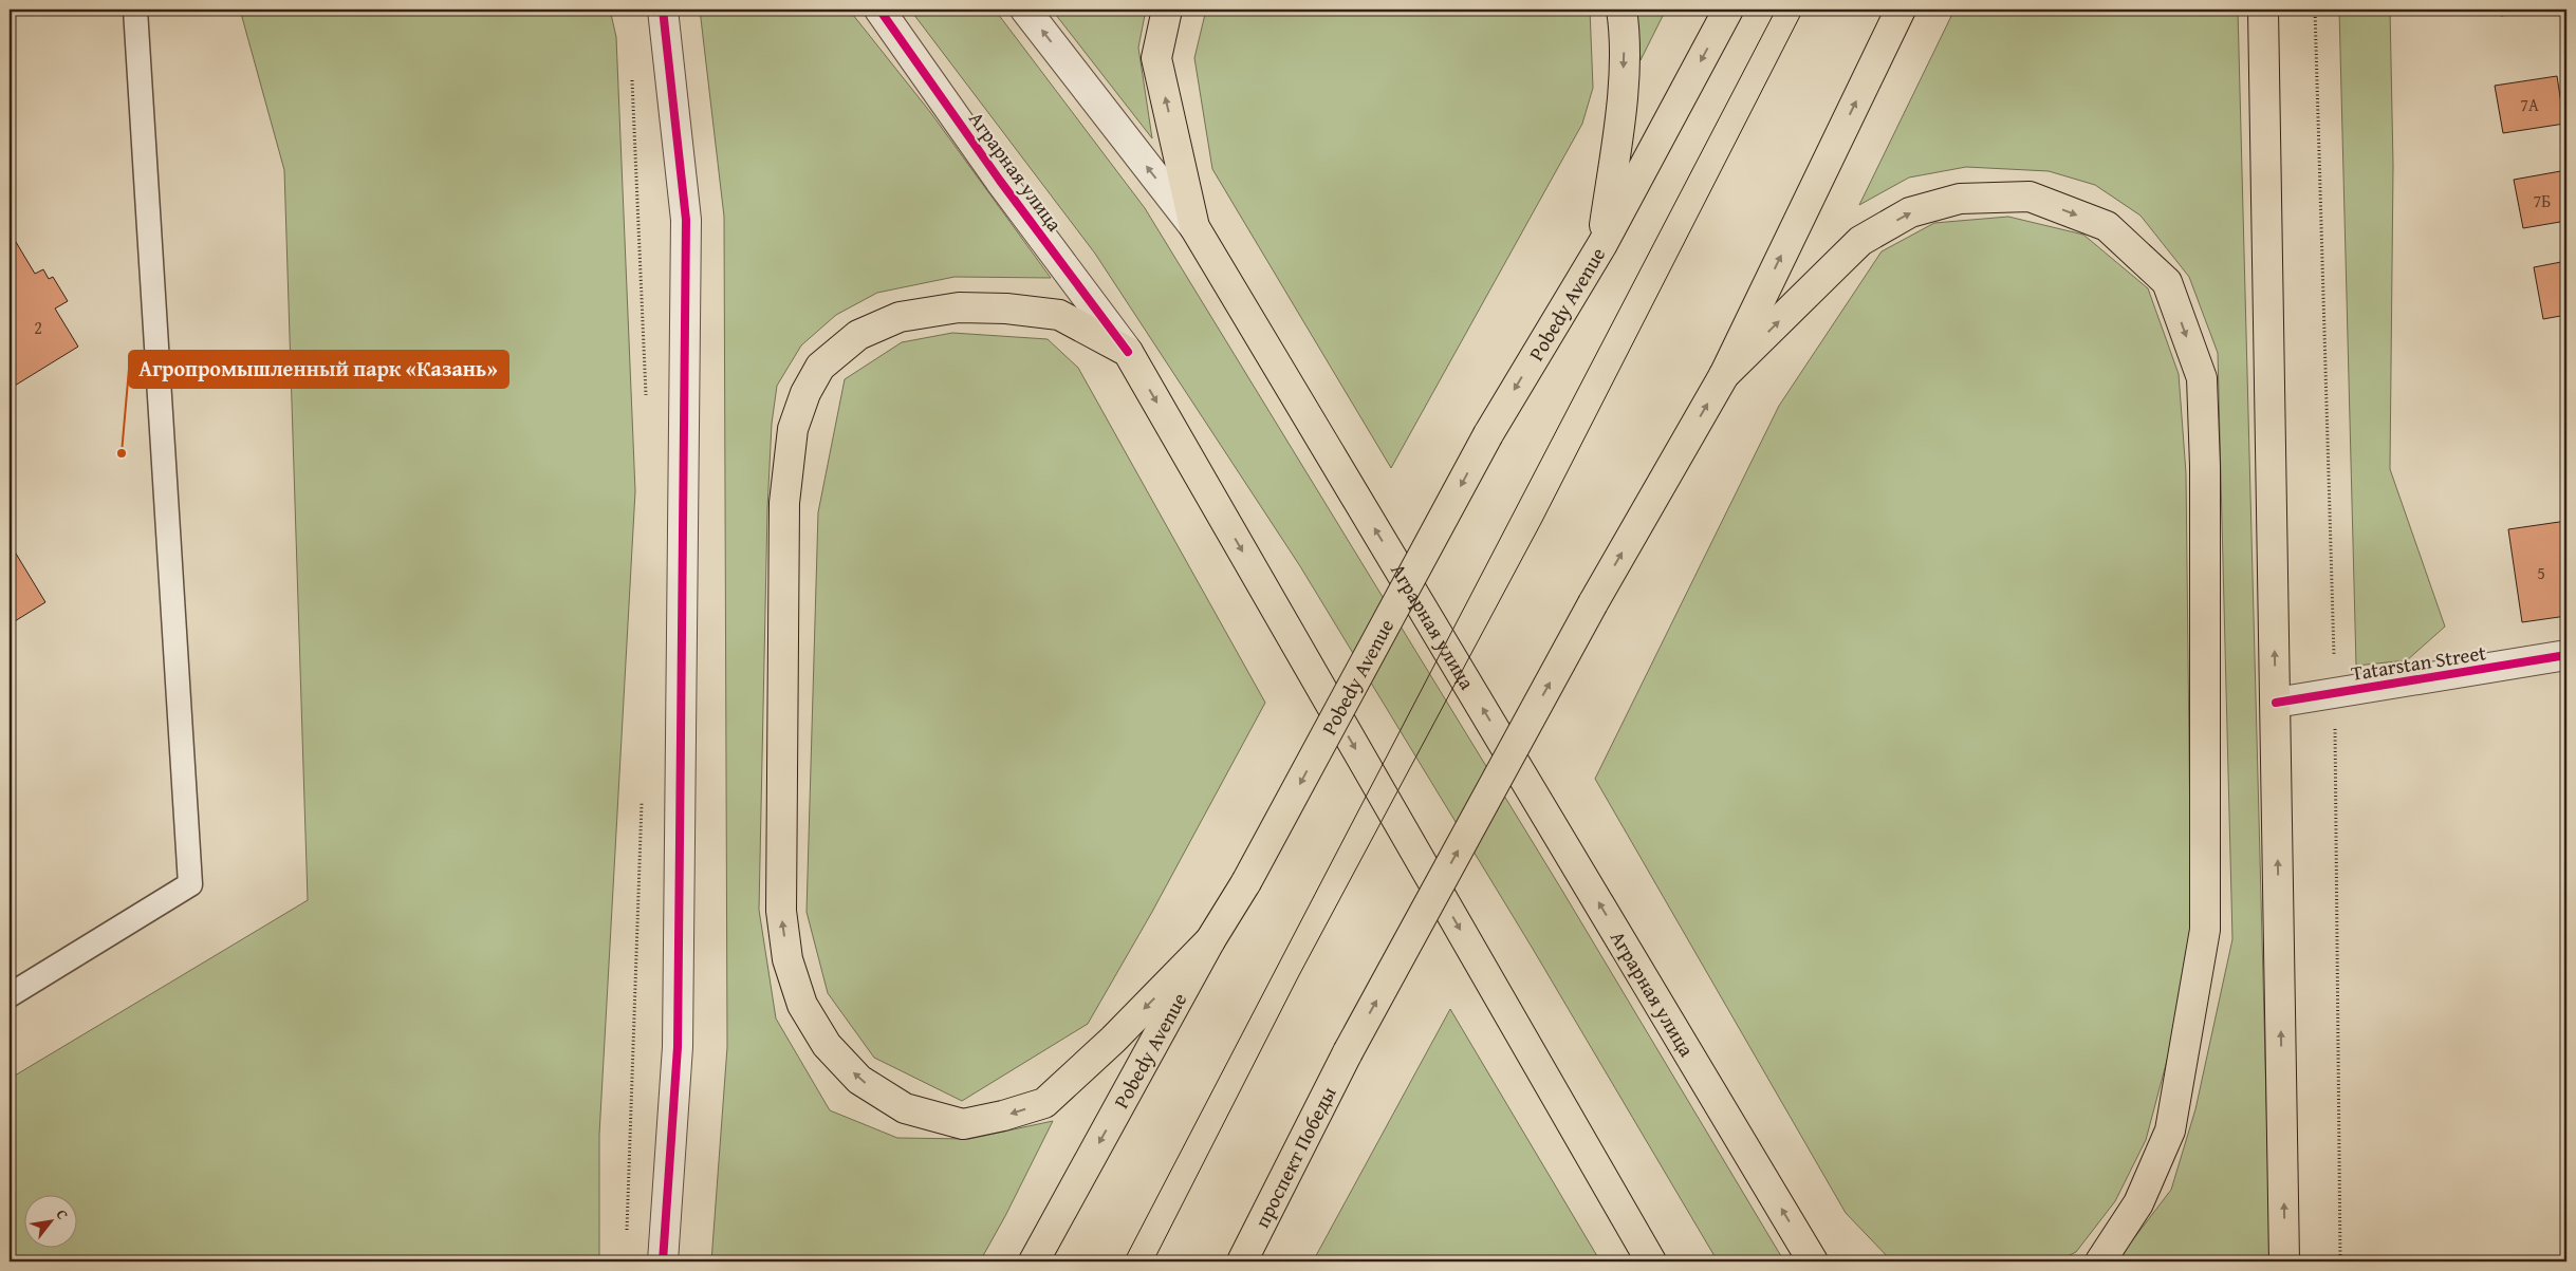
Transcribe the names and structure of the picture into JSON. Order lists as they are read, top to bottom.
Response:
{
  "streets": {
    "main road": ["Аграрная улица", "Pobedy Avenue", "проспект Победы"],
    "street": ["Tatarstan Street"]
  },
  "one_way": ["проспект Победы"],
  "places": ["Агропромышленный парк «Казань»"],
  "house_numbers": [
    "7А",
    "7Б",
    "2",
    "5"
  ],
  "north": "top right"
}
